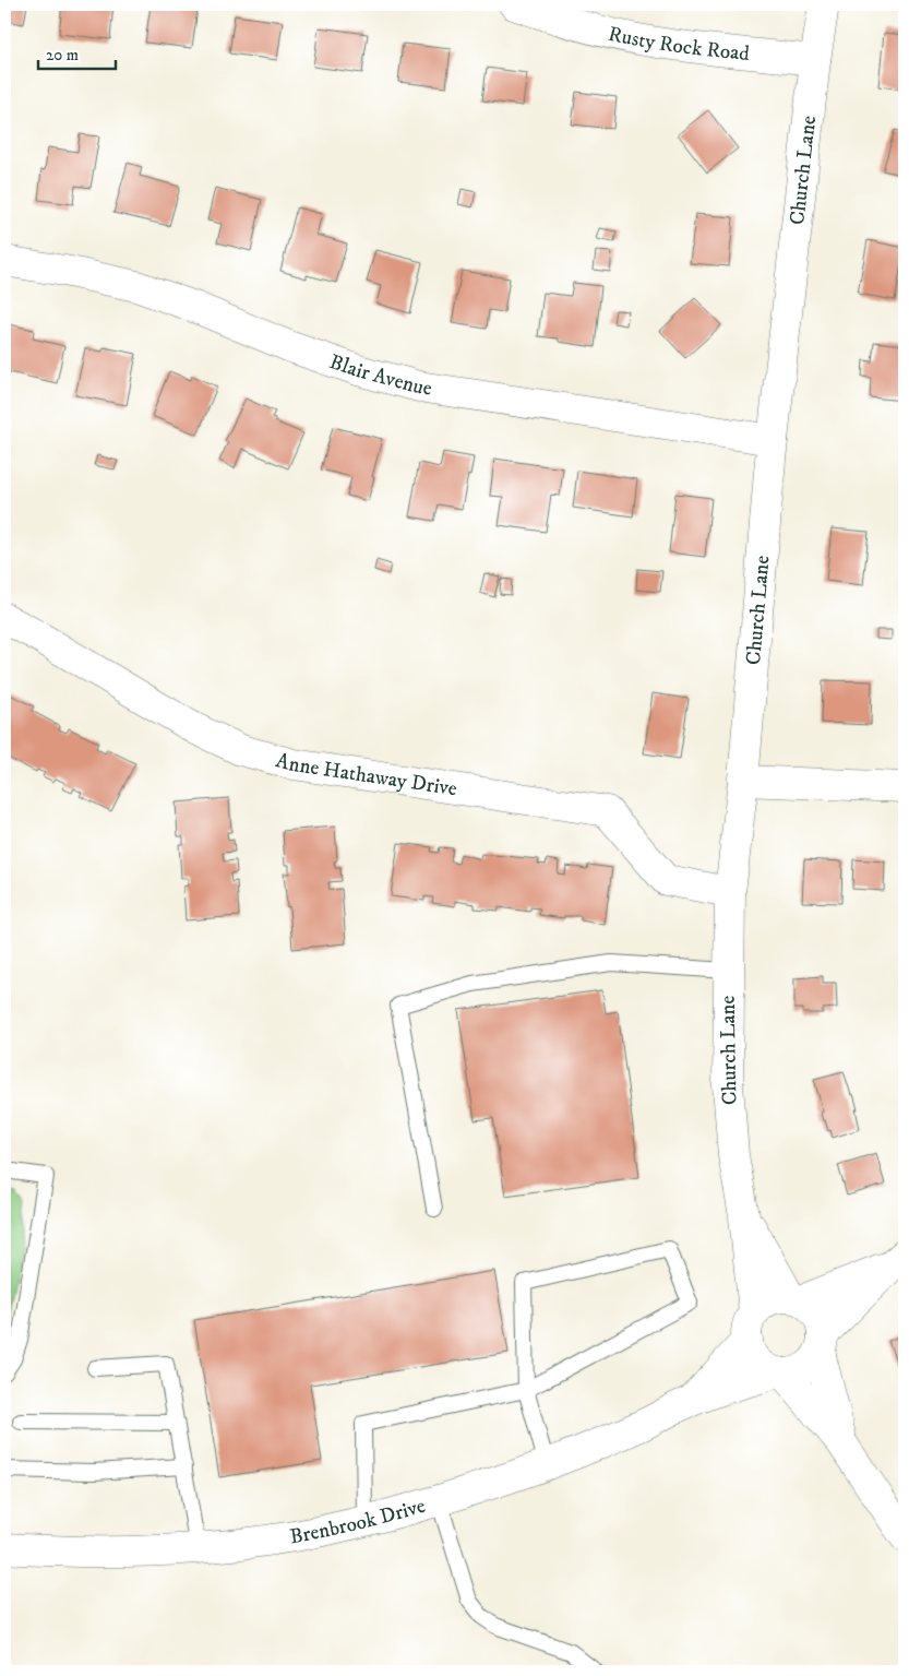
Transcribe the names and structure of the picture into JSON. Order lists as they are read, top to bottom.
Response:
{
  "streets": {
    "street": [
      "Rusty Rock Road",
      "Church Lane",
      "Blair Avenue",
      "Anne Hathaway Drive",
      "Brenbrook Drive"
    ]
  },
  "crossings": [
    ["Rusty Rock Road", "Church Lane"],
    ["Church Lane", "Blair Avenue"],
    ["Church Lane", "Anne Hathaway Drive"],
    ["Church Lane", "Brenbrook Drive"]
  ],
  "scale_bar": "20 m"
}
